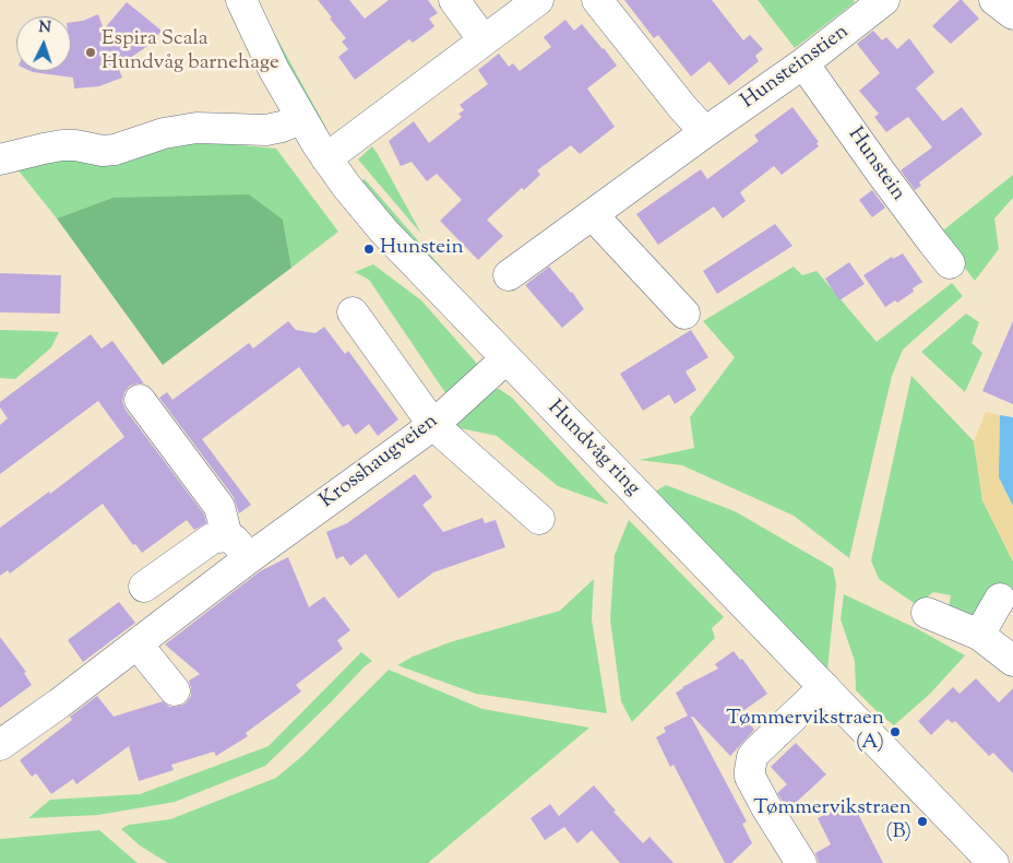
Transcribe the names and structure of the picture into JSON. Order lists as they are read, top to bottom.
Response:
{
  "streets": {
    "street": [
      "Hunsteinstien",
      "Hunstein",
      "Hundvåg ring",
      "Krosshaugveien"
    ]
  },
  "crossings": [
    ["Hunsteinstien", "Hunstein"],
    ["Hundvåg ring", "Krosshaugveien"]
  ],
  "places": [
    "Espira Scala Hundvåg barnehage",
    "Hunstein",
    "Tømmervikstraen (A)",
    "Tømmervikstraen (B)"
  ],
  "north": "top"
}
